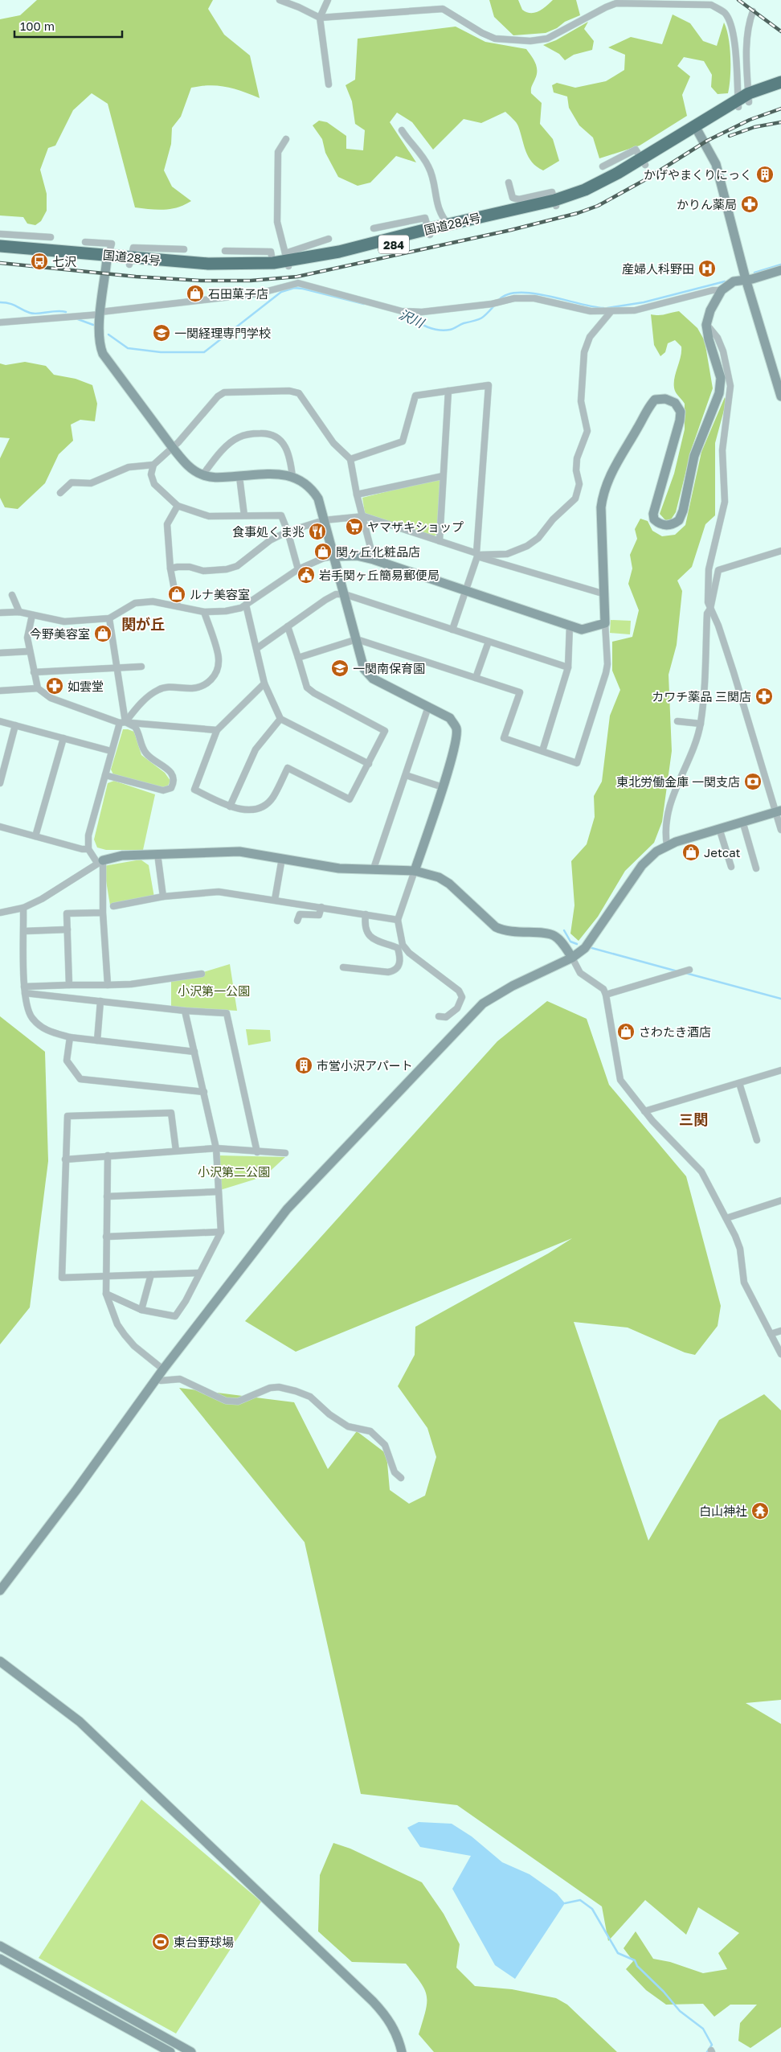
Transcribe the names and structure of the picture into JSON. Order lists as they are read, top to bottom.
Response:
{
  "streets": {
    "highway": ["国道284号", "284"]
  },
  "districts": ["関が丘", "三関"],
  "water": ["沢川"],
  "parks": ["小沢第一公園", "小沢第二公園"],
  "places": {
    "building": ["かげやまくりにっく", "市営小沢アパート"],
    "pharmacy": ["かりん薬局", "如雲堂", "カワチ薬品 三関店"],
    "bus stop": ["七沢"],
    "hospital": ["産婦人科野田"],
    "shop": [
      "石田菓子店",
      "関ヶ丘化粧品店",
      "ルナ美容室",
      "今野美容室",
      "Jetcat",
      "さわたき酒店"
    ],
    "school or university": ["一関経理専門学校", "一関南保育園"],
    "supermarket": ["ヤマザキショップ"],
    "restaurant": ["食事処くま兆"],
    "public building": ["岩手関ヶ丘簡易郵便局"],
    "bank": ["東北労働金庫 一関支店"],
    "temple": ["白山神社"],
    "sports": ["東台野球場"]
  },
  "scale_bar": "100 m"
}
